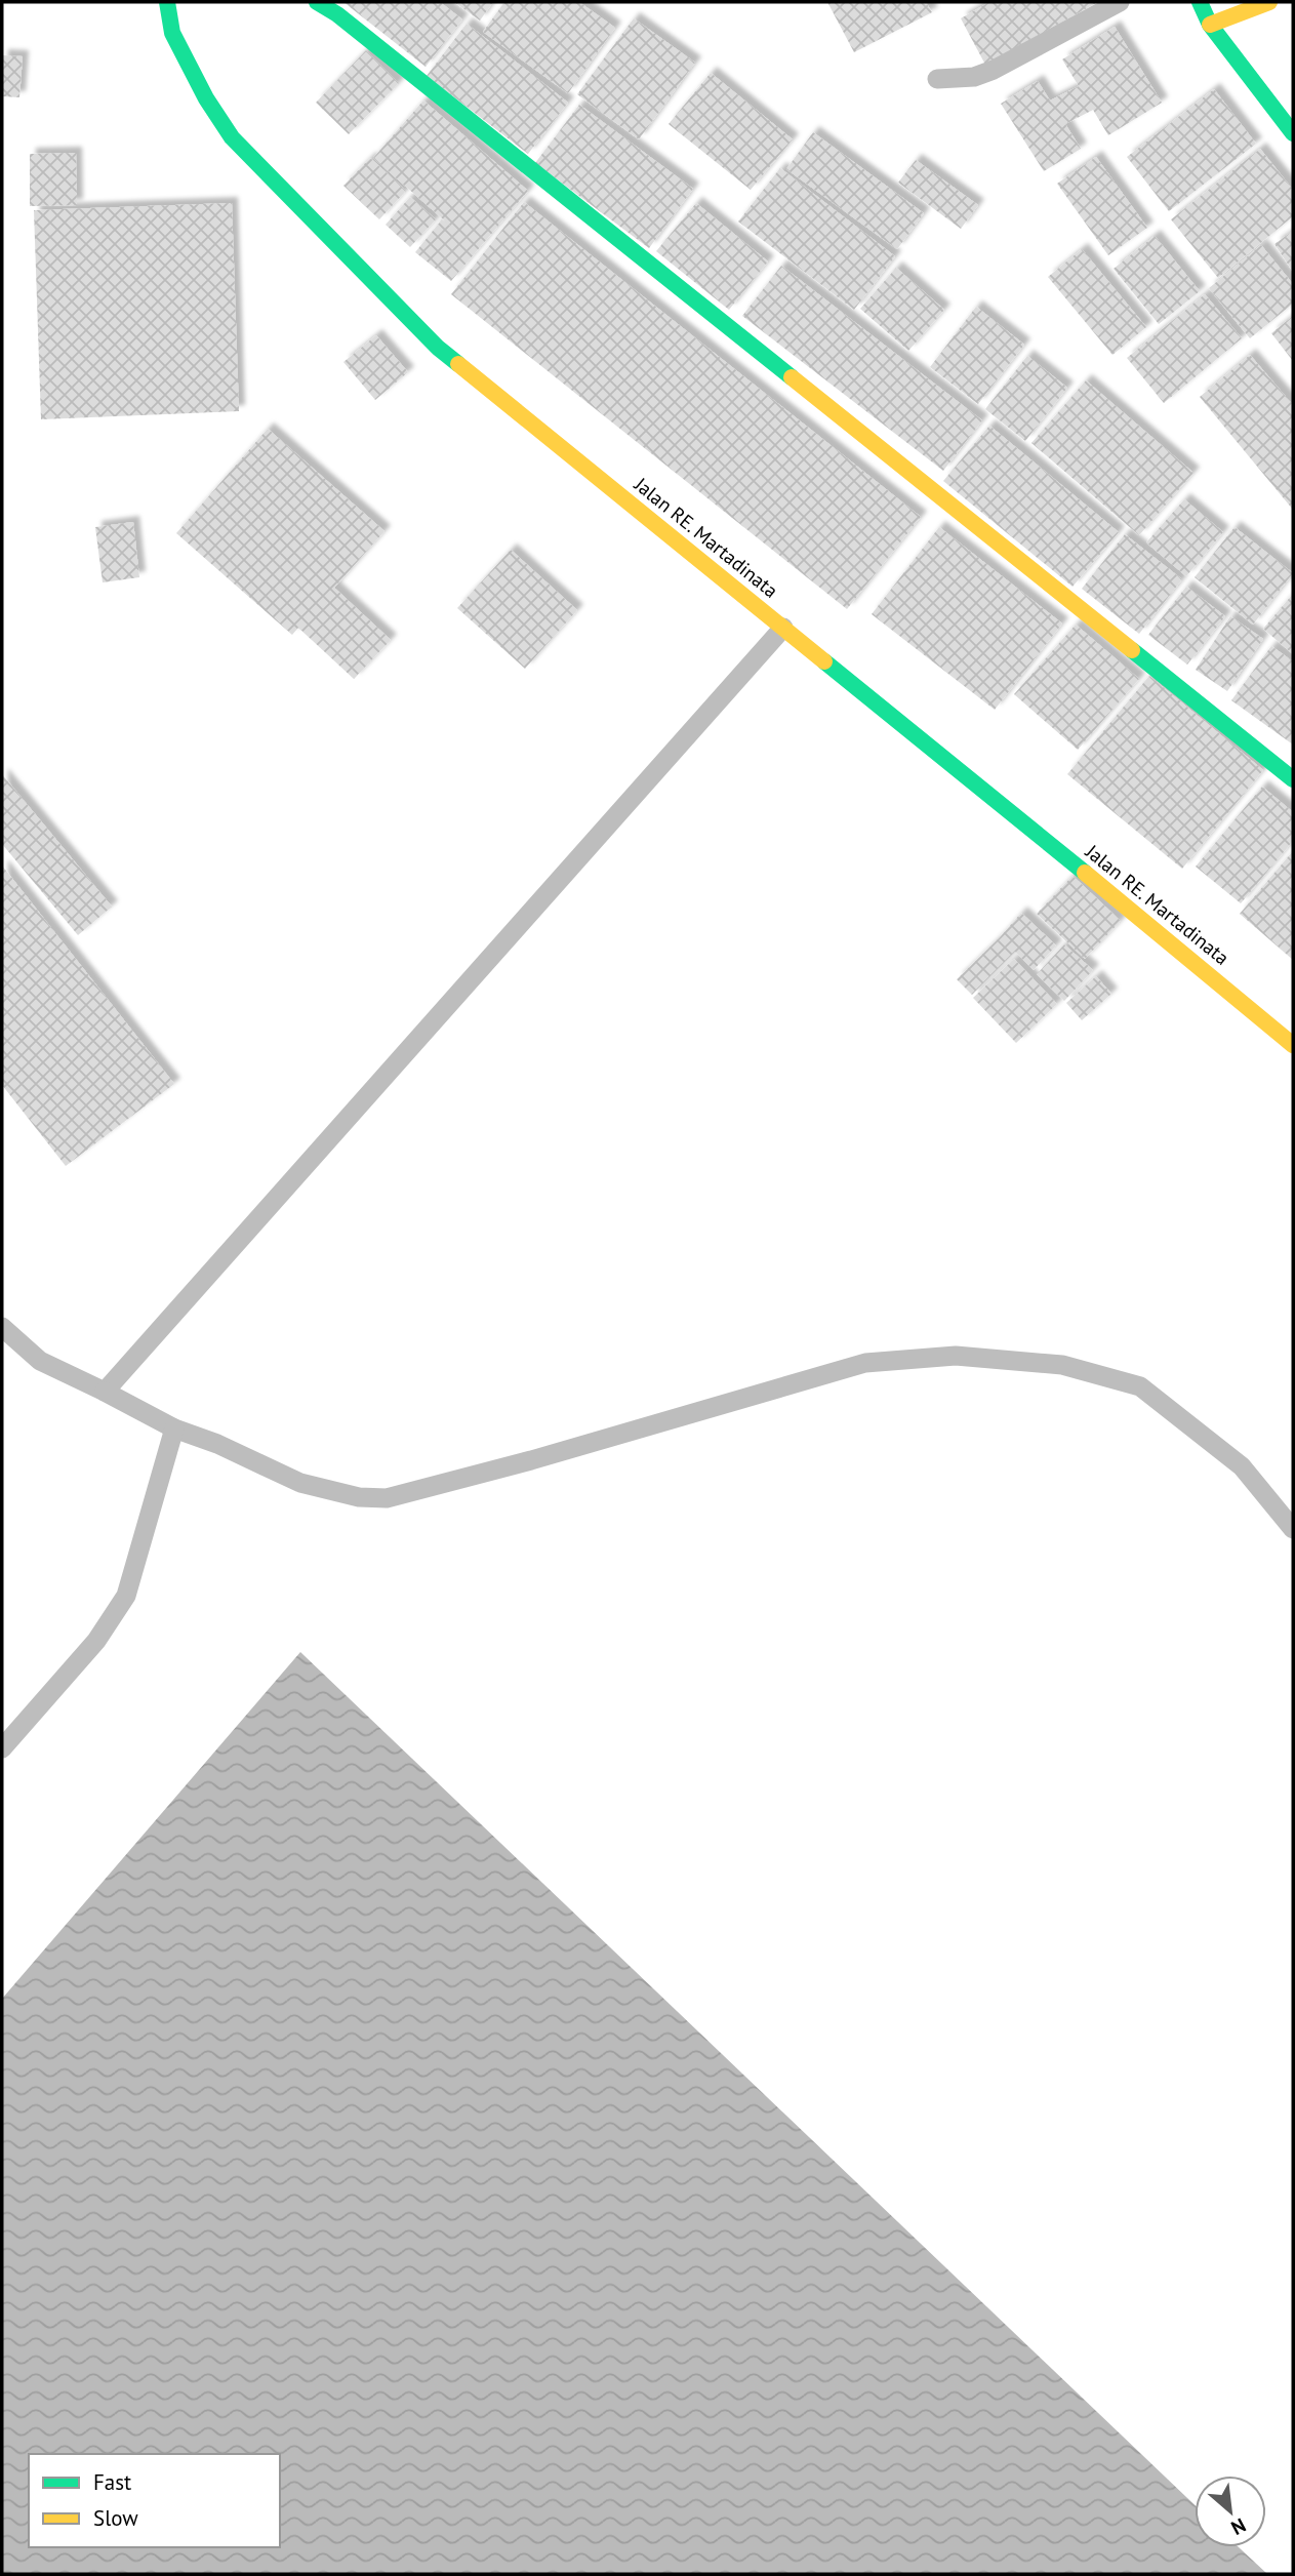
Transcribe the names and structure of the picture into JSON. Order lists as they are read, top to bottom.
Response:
{
  "streets": {
    "main road": ["Jalan RE. Martadinata"]
  },
  "legend": ["Fast", "Slow"],
  "north": "bottom right"
}
